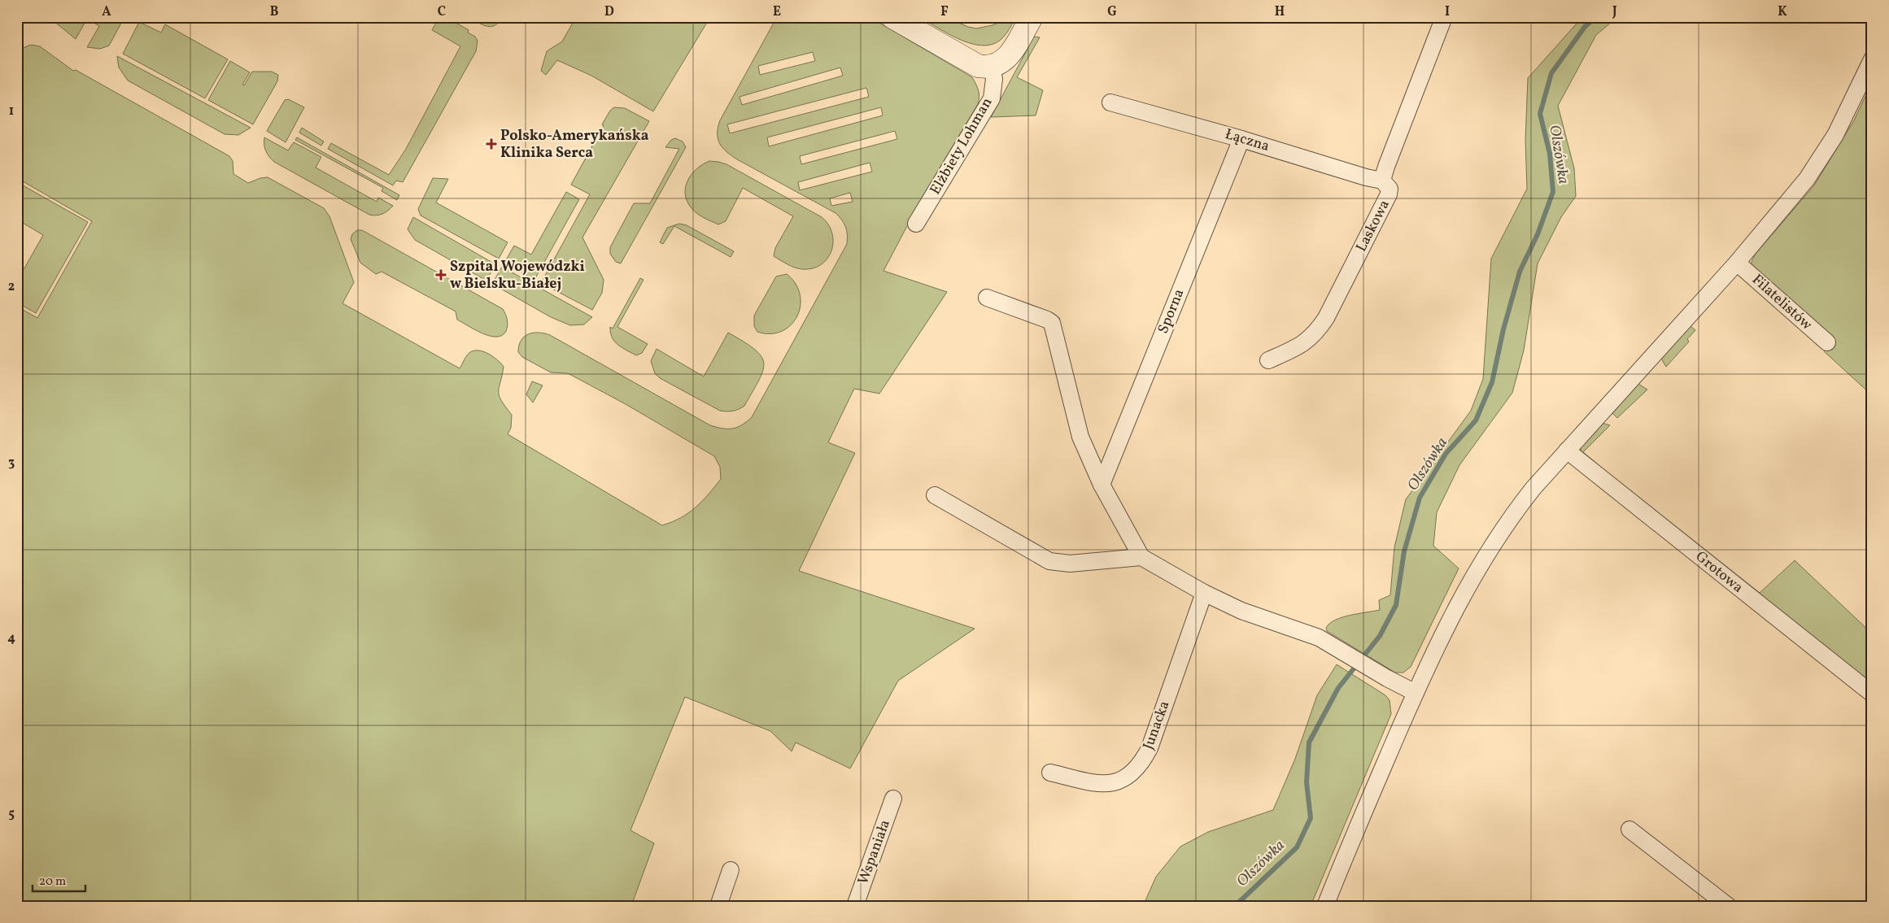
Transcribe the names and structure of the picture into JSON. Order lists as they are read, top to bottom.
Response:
{
  "streets": {
    "street": [
      "Łączna",
      "Elżbiety Lohman",
      "Laskowa",
      "Filatelistów",
      "Sporna",
      "Grotowa",
      "Junacka",
      "Wspaniała"
    ]
  },
  "crossings": [
    ["Łączna", "Laskowa"],
    ["Łączna", "Sporna"]
  ],
  "water": ["Olszówka"],
  "places": {
    "health": ["Polsko-Amerykańska Klinika Serca", "Szpital Wojewódzki w Bielsku-Białej"]
  },
  "scale_bar": "20 m",
  "grid": {
    "columns": [
      "A",
      "B",
      "C",
      "D",
      "E",
      "F",
      "G",
      "H",
      "I",
      "J",
      "K"
    ],
    "rows": [
      "1",
      "2",
      "3",
      "4",
      "5"
    ]
  }
}
